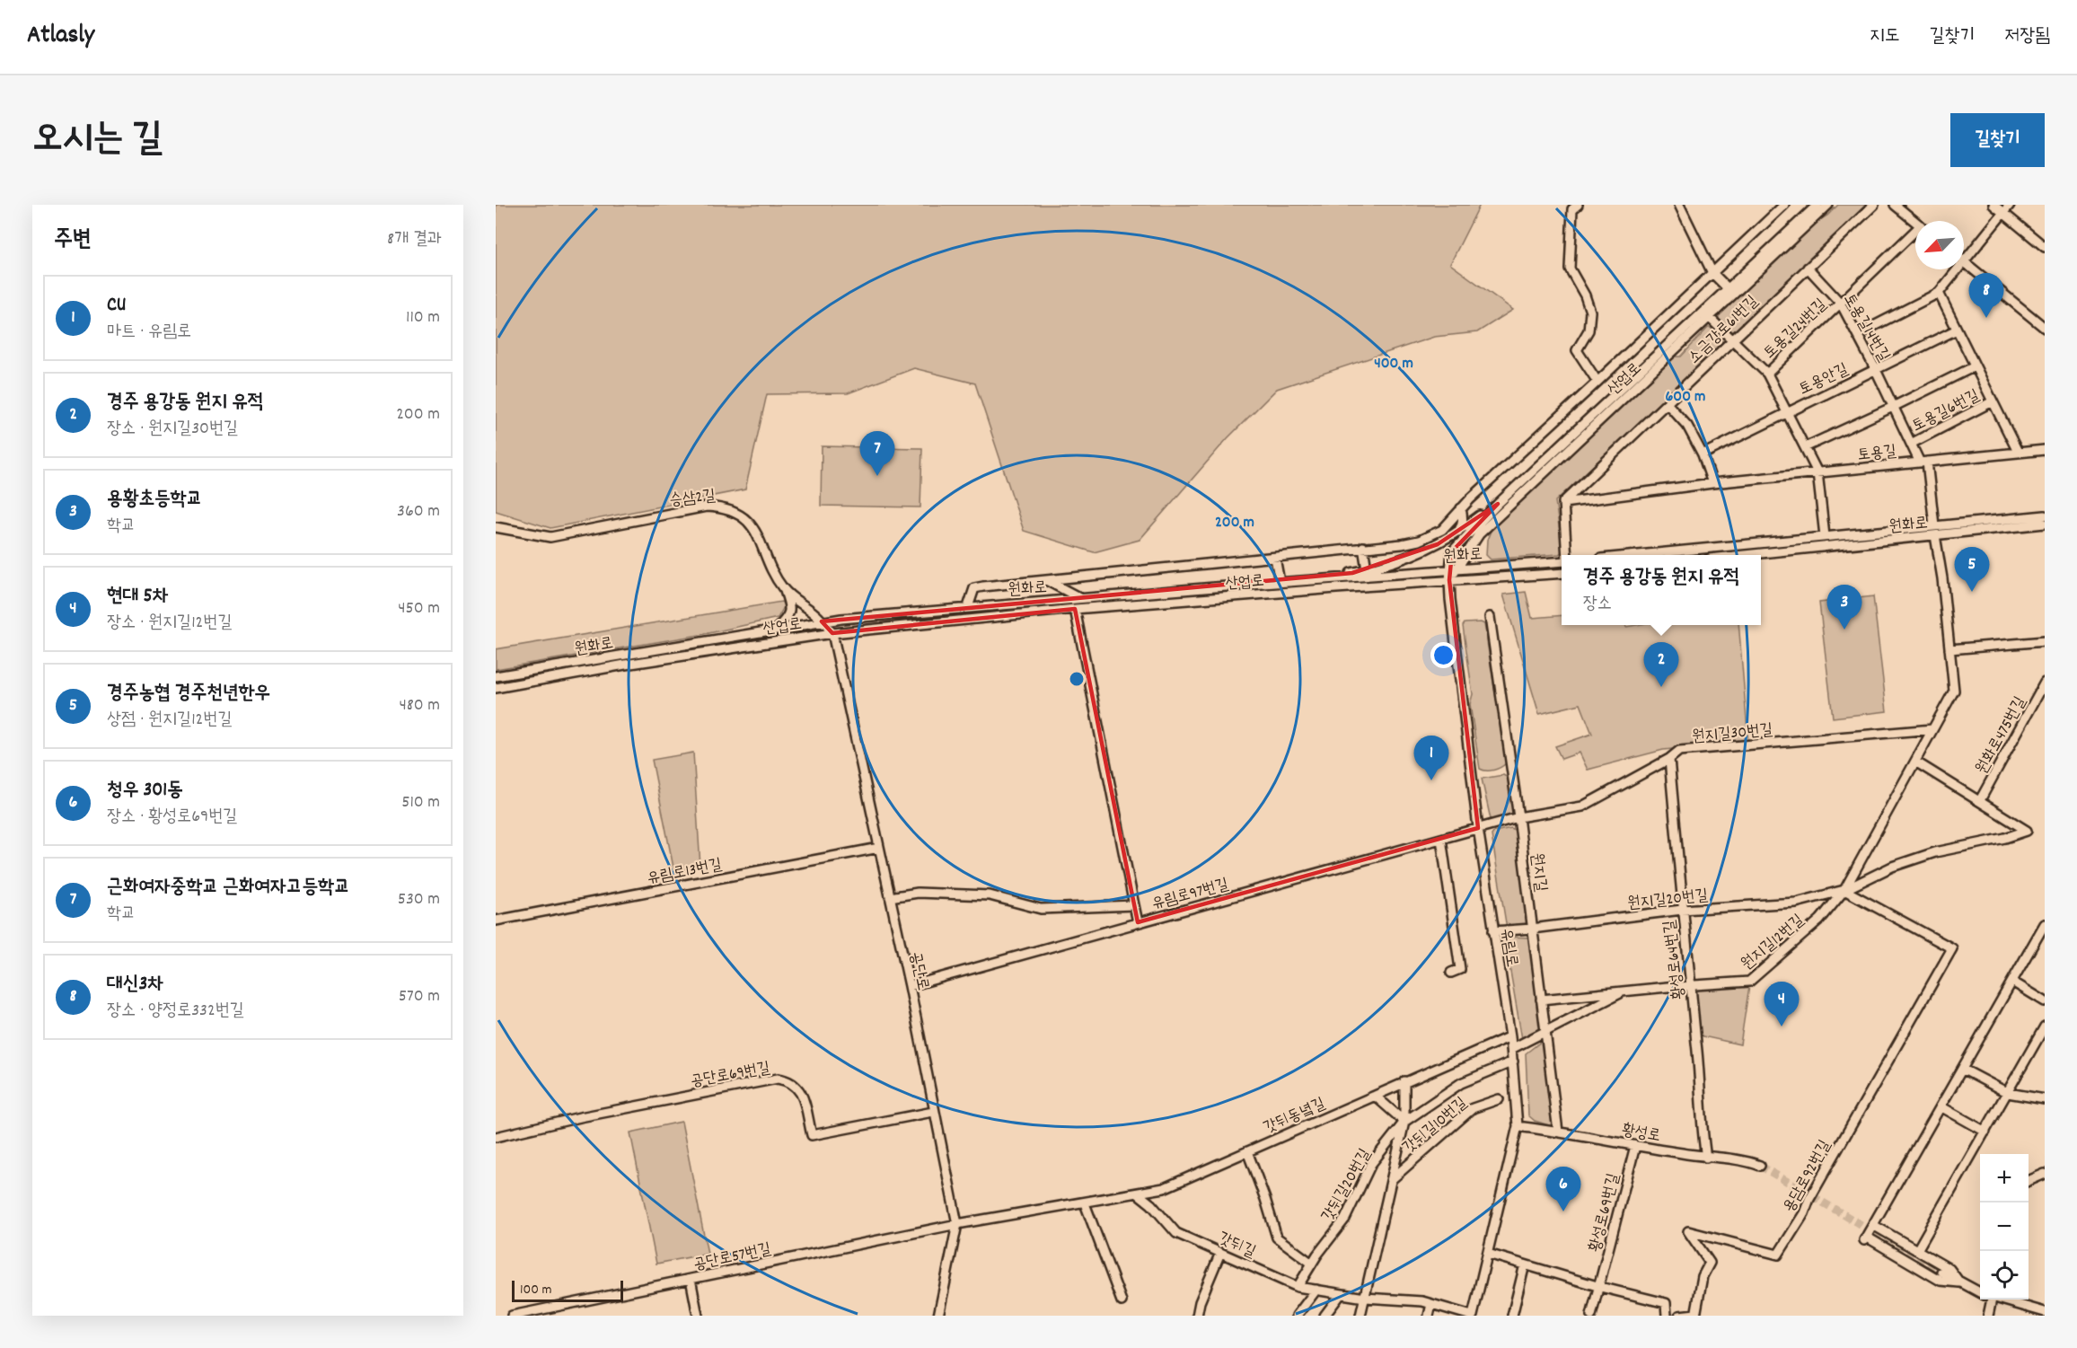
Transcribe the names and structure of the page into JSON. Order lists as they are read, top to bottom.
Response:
{
  "streets": {
    "street": [
      "토용길14번길",
      "토용길24번길",
      "소금강로61번길",
      "산업로",
      "토용안길",
      "토용길6번길",
      "토용길",
      "승삼2길",
      "원화로",
      "원지길30번길",
      "원화로475번길",
      "유림로13번길",
      "원지길",
      "유림로97번길",
      "원지길20번길",
      "원지길12번길",
      "유림로",
      "황성로64번길",
      "공단로",
      "공단로69번길",
      "갓뒤동녘길",
      "갓뒤길10번길",
      "황성로",
      "용담로92번길",
      "갓뒤길20번길",
      "황성로69번길",
      "갓뒤길",
      "공단로57번길"
    ]
  },
  "crossings": [
    ["토용길14번길", "토용길24번길"],
    ["토용길14번길", "소금강로61번길"],
    ["토용길14번길", "토용안길"],
    ["토용길14번길", "토용길6번길"],
    ["토용길14번길", "토용길"],
    ["토용길14번길", "원화로"],
    ["토용길24번길", "토용안길"],
    ["토용길24번길", "토용길"],
    ["소금강로61번길", "토용길"],
    ["산업로", "승삼2길"],
    ["산업로", "원화로"],
    ["산업로", "유림로"],
    ["산업로", "공단로"],
    ["토용안길", "토용길6번길"],
    ["토용길6번길", "토용길"],
    ["토용길", "원화로"],
    ["승삼2길", "원화로"],
    ["승삼2길", "공단로"],
    ["원화로", "원지길12번길"],
    ["원화로", "유림로"],
    ["원지길30번길", "원지길"],
    ["원지길30번길", "유림로97번길"],
    ["원지길30번길", "원지길12번길"],
    ["원지길30번길", "유림로"],
    ["원지길30번길", "황성로64번길"],
    ["원화로475번길", "원지길12번길"],
    ["유림로13번길", "공단로"],
    ["원지길", "원지길20번길"],
    ["원지길", "원지길12번길"],
    ["원지길", "황성로"],
    ["유림로97번길", "유림로"],
    ["유림로97번길", "공단로"],
    ["원지길20번길", "원지길12번길"],
    ["원지길20번길", "유림로"],
    ["원지길20번길", "황성로64번길"],
    ["원지길20번길", "용담로92번길"],
    ["원지길12번길", "황성로64번길"],
    ["원지길12번길", "용담로92번길"],
    ["유림로", "갓뒤동녘길"],
    ["유림로", "황성로"],
    ["유림로", "갓뒤길20번길"],
    ["유림로", "갓뒤길"],
    ["황성로64번길", "황성로"],
    ["공단로", "공단로69번길"],
    ["공단로", "갓뒤동녘길"],
    ["공단로", "공단로57번길"],
    ["갓뒤동녘길", "갓뒤길"],
    ["갓뒤동녘길", "공단로57번길"],
    ["황성로", "황성로69번길"],
    ["갓뒤길20번길", "갓뒤길"]
  ],
  "scale_bar": "100 m",
  "north": "bottom left",
  "page": {
    "header": "Atlasly",
    "nav": ["지도", "길찾기", "저장됨"],
    "title": "오시는 길",
    "buttons": "길찾기",
    "heading": ["주변", "8개 결과"],
    "pins": [
      "8",
      "7",
      "5",
      "3",
      "2",
      "1",
      "4",
      "6"
    ],
    "list": [
      {
        "mark": "1",
        "name": "CU",
        "note": "마트 · 유림로",
        "value": "110 m"
      },
      {
        "mark": "2",
        "name": "경주 용강동 원지 유적",
        "note": "장소 · 원지길30번길",
        "value": "200 m"
      },
      {
        "mark": "3",
        "name": "용황초등학교",
        "note": "학교",
        "value": "360 m"
      },
      {
        "mark": "4",
        "name": "현대 5차",
        "note": "장소 · 원지길12번길",
        "value": "450 m"
      },
      {
        "mark": "5",
        "name": "경주농협 경주천년한우",
        "note": "상점 · 원지길12번길",
        "value": "480 m"
      },
      {
        "mark": "6",
        "name": "청우 301동",
        "note": "장소 · 황성로69번길",
        "value": "510 m"
      },
      {
        "mark": "7",
        "name": "근화여자중학교 근화여자고등학교",
        "note": "학교",
        "value": "530 m"
      },
      {
        "mark": "8",
        "name": "대신3차",
        "note": "장소 · 양정로332번길",
        "value": "570 m"
      }
    ],
    "popup": ["경주 용강동 원지 유적", "장소"],
    "map_buttons": ["+", "−"],
    "scale": "100 m"
  },
  "rings": ["400 m", "600 m", "200 m"]
}
